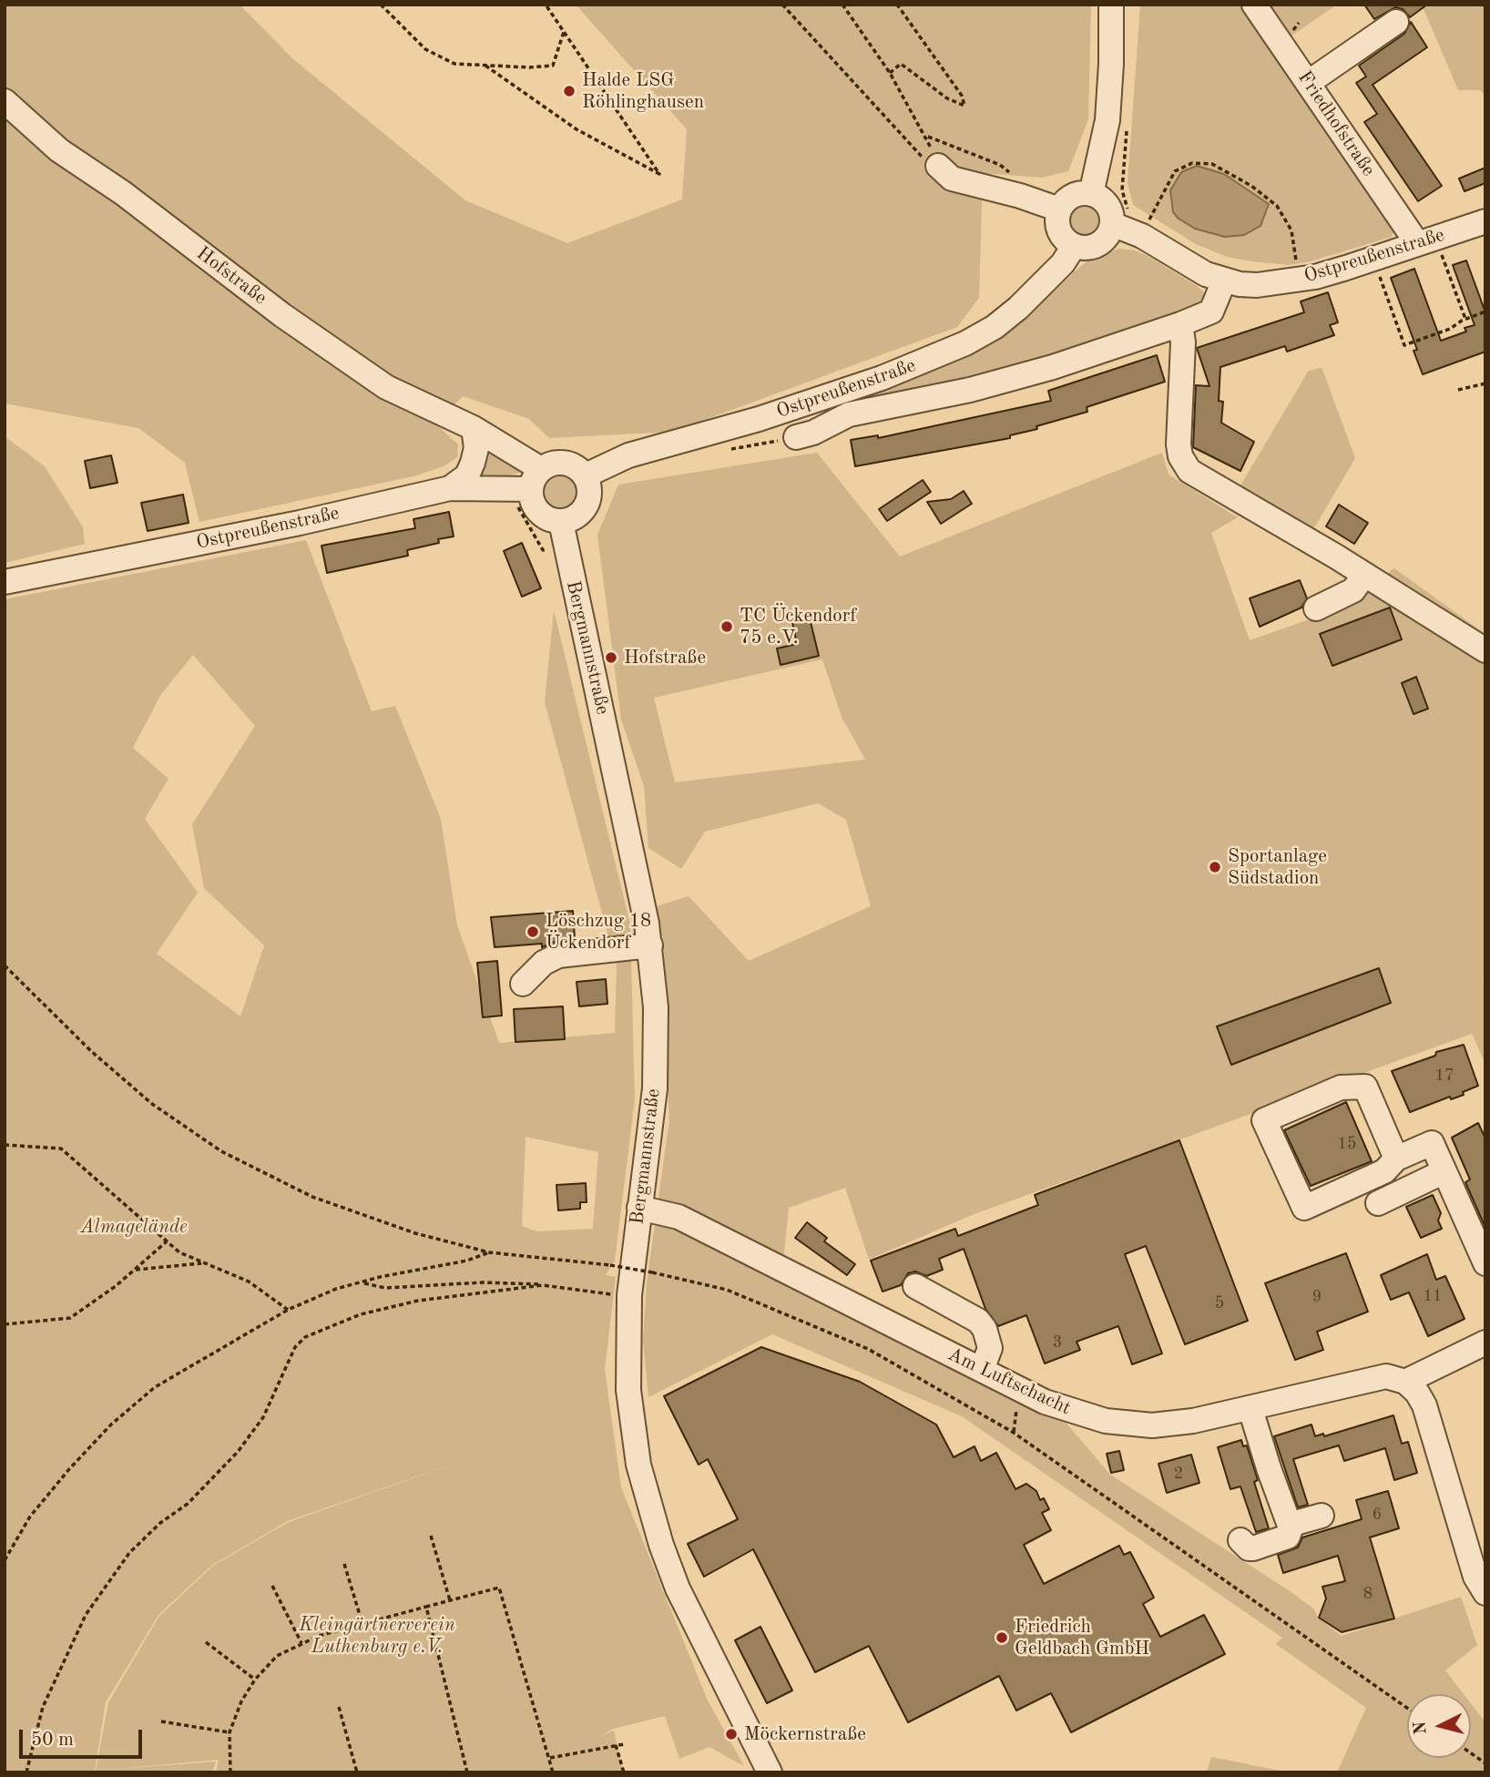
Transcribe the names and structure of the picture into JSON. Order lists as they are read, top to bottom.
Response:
{
  "streets": {
    "street": [
      "Friedhofstraße",
      "Ostpreußenstraße",
      "Hofstraße",
      "Bergmannstraße",
      "Am Luftschacht"
    ]
  },
  "crossings": [
    ["Friedhofstraße", "Ostpreußenstraße"],
    ["Ostpreußenstraße", "Hofstraße"],
    ["Ostpreußenstraße", "Bergmannstraße"],
    ["Hofstraße", "Bergmannstraße"],
    ["Bergmannstraße", "Am Luftschacht"]
  ],
  "parks": ["Almagelände", "Kleingärtnerverein Luthenburg e.V."],
  "places": [
    "Halde LSG Röhlinghausen",
    "TC Ückendorf 75 e.V.",
    "Hofstraße",
    "Sportanlage Südstadion",
    "Löschzug 18 Ückendorf",
    "Friedrich Geldbach GmbH",
    "Möckernstraße"
  ],
  "house_numbers": [
    "17",
    "15",
    "11",
    "9",
    "5",
    "3",
    "2",
    "6",
    "8"
  ],
  "scale_bar": "50 m",
  "north": "left"
}
